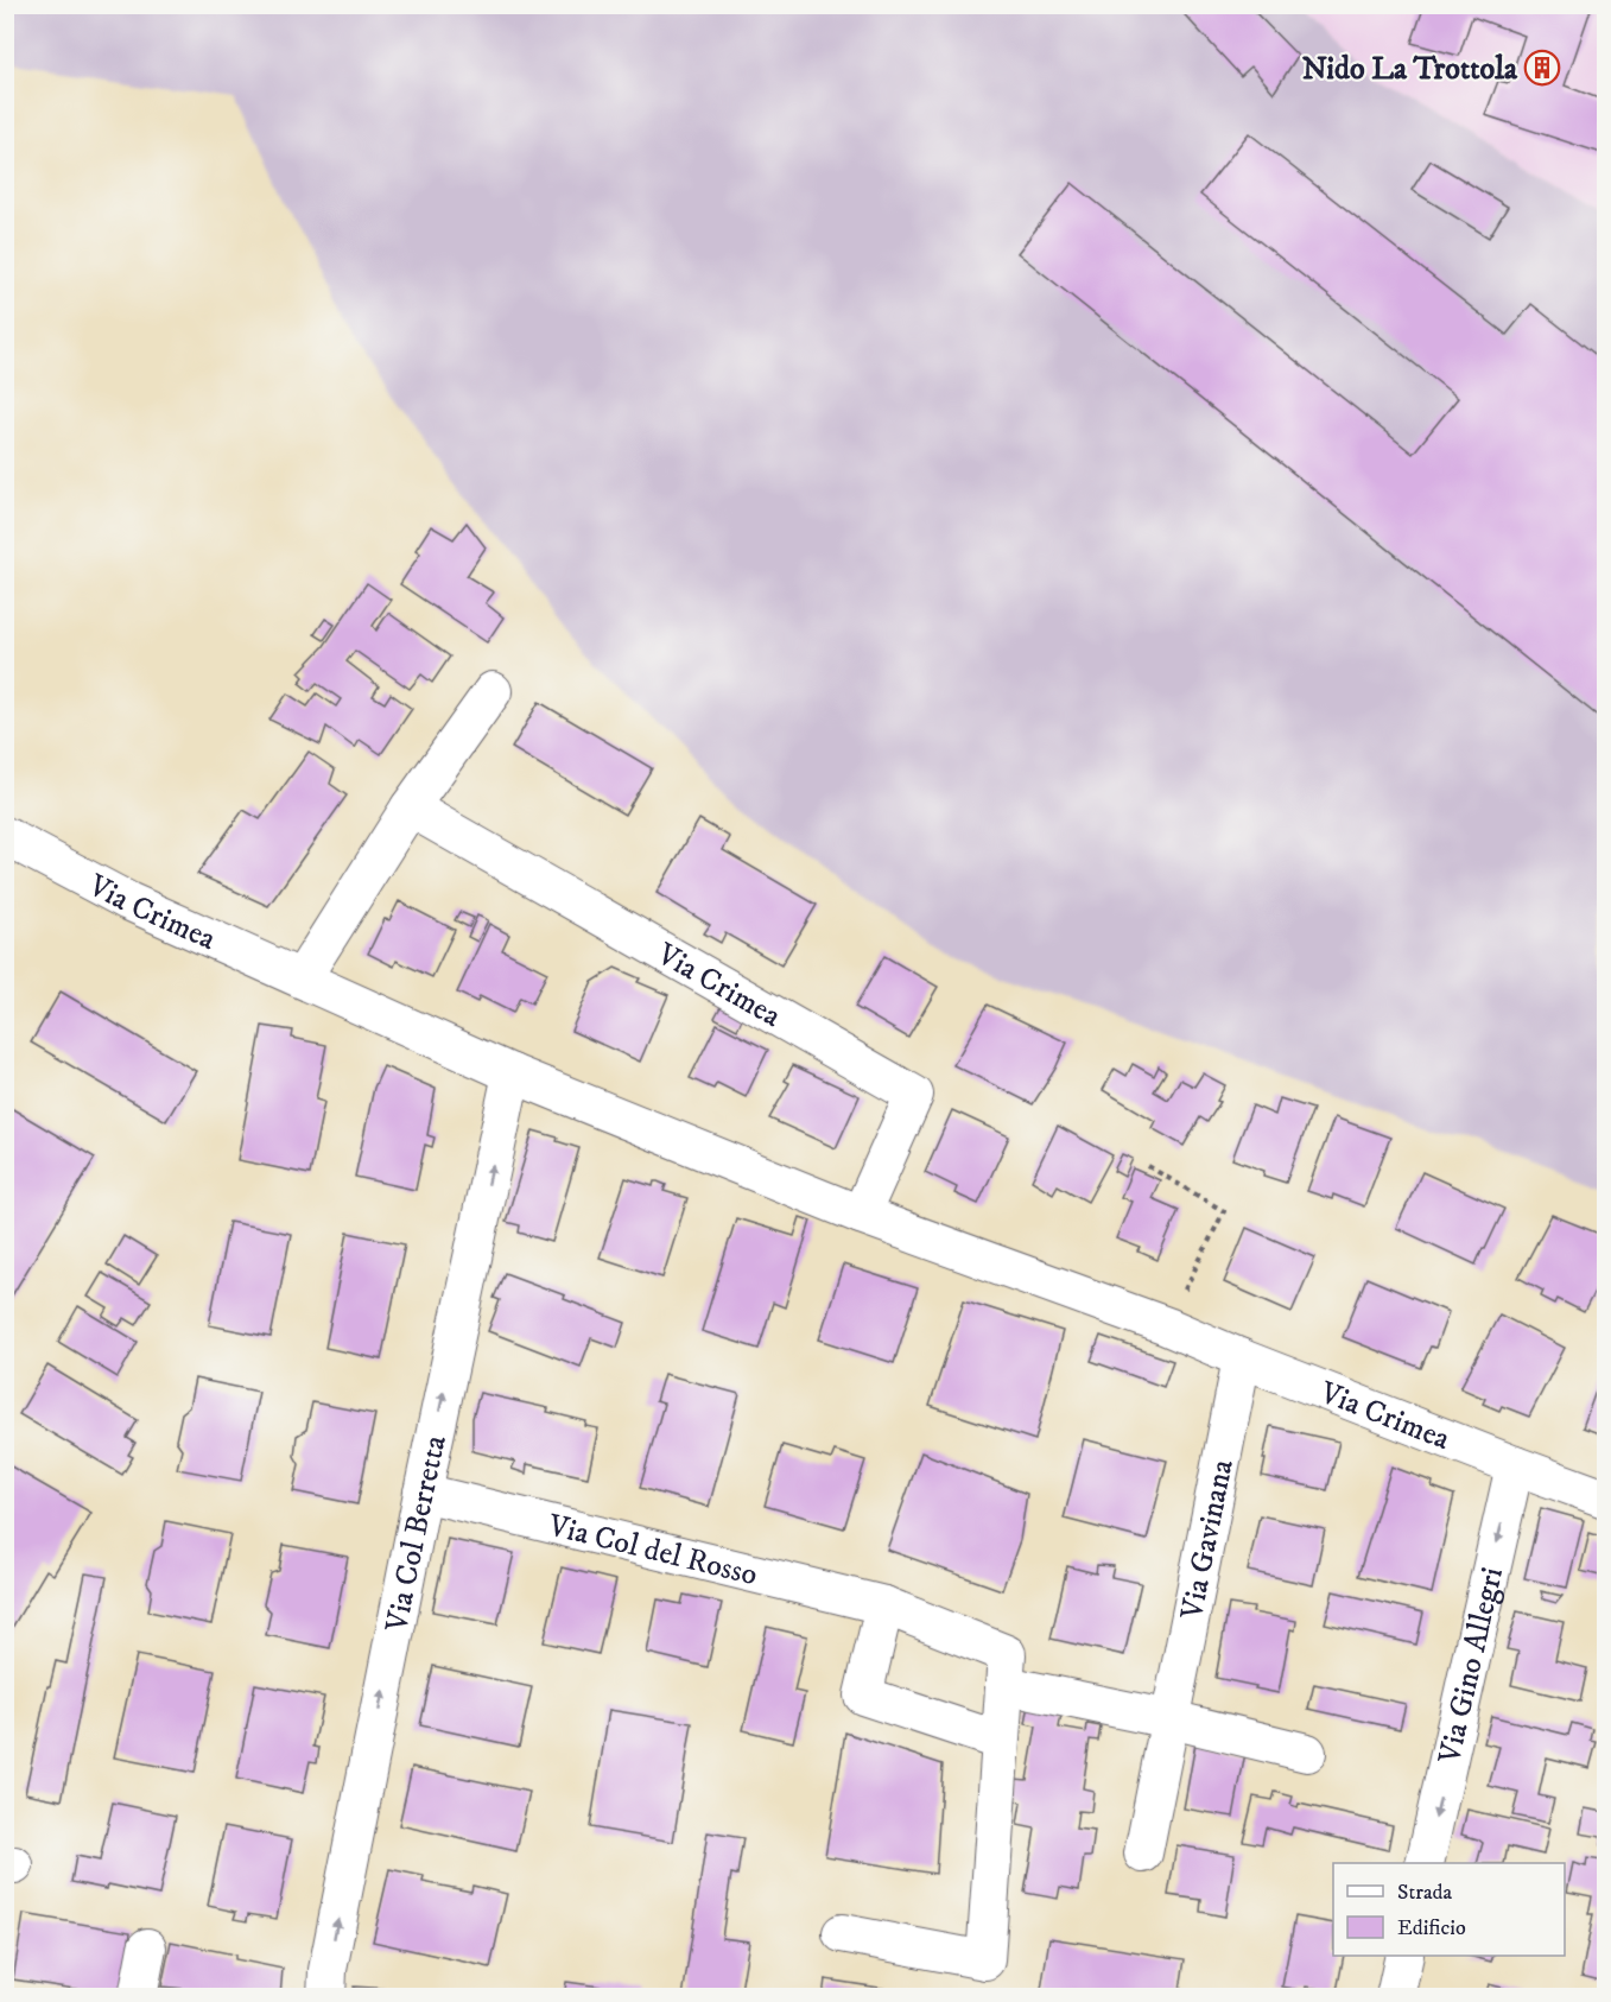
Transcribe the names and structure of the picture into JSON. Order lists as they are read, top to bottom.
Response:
{
  "streets": {
    "street": [
      "Via Crimea",
      "Via Col Berretta",
      "Via Gavinana",
      "Via Col del Rosso",
      "Via Gino Allegri"
    ]
  },
  "crossings": [
    ["Via Crimea", "Via Col Berretta"],
    ["Via Crimea", "Via Gavinana"],
    ["Via Crimea", "Via Gino Allegri"],
    ["Via Col Berretta", "Via Col del Rosso"]
  ],
  "one_way": ["Via Col Berretta", "Via Gino Allegri"],
  "places": {
    "building": ["Nido La Trottola"]
  },
  "legend": ["Strada", "Edificio"]
}
